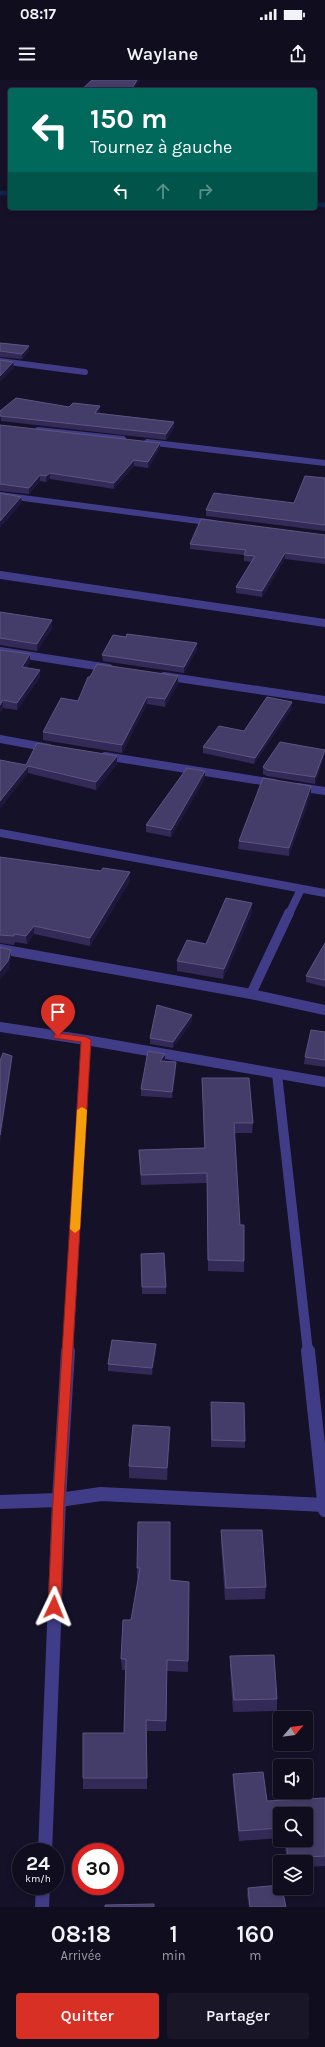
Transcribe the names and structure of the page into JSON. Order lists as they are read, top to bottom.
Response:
{
  "north": "top right",
  "page": {
    "status": "08:17",
    "header": "Waylane",
    "turn": ["150 m", "Tournez à gauche"],
    "speed": "24 km/h",
    "limit": "30",
    "eta": [
      "08:18",
      "Arrivée",
      "1",
      "min",
      "160",
      "m"
    ],
    "buttons": ["Quitter", "Partager"]
  }
}
